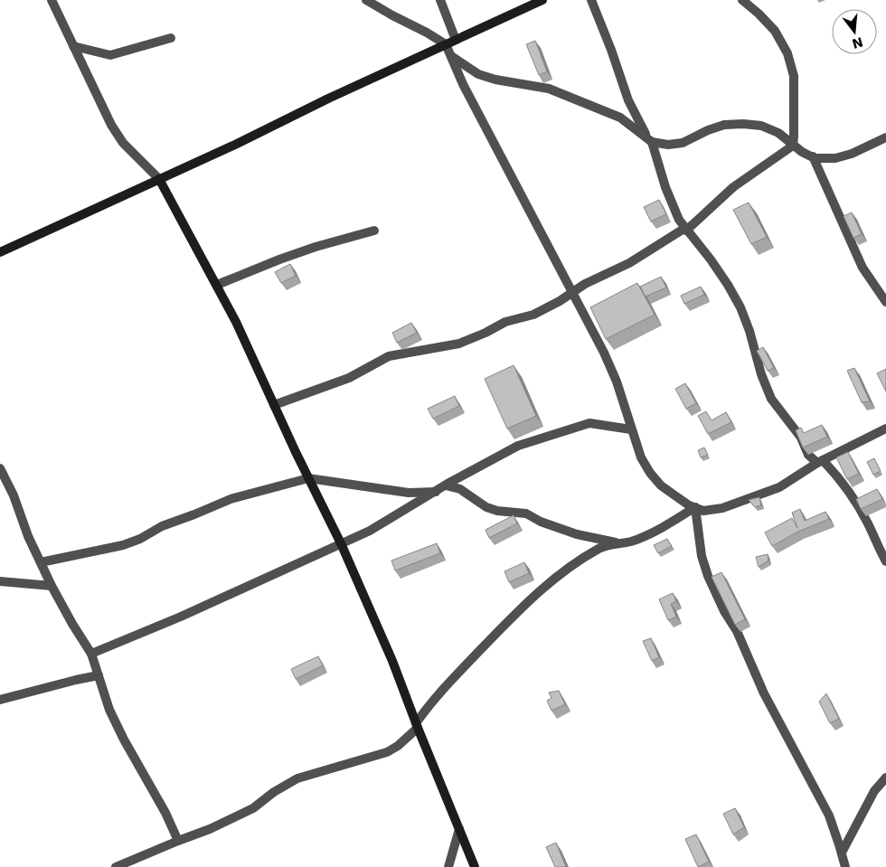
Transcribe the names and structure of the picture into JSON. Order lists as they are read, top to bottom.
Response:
{
  "north": "bottom"
}
